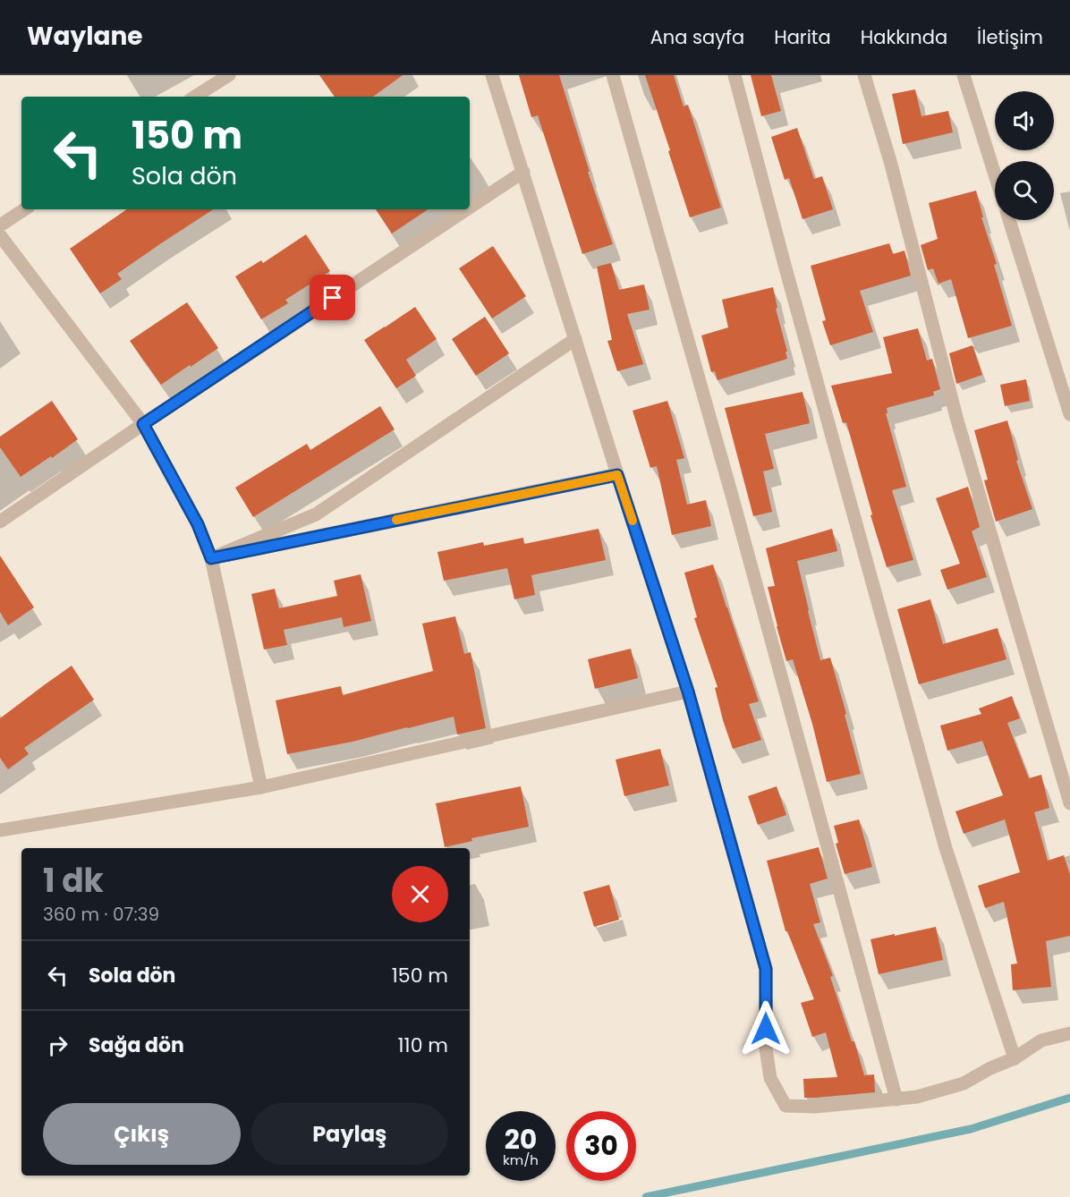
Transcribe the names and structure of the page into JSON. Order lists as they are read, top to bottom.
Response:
{
  "page": {
    "header": "Waylane",
    "nav": [
      "Ana sayfa",
      "Harita",
      "Hakkında",
      "İletişim"
    ],
    "turn": ["150 m", "Sola dön"],
    "heading": ["1 dk", "360 m · 07:39"],
    "list": [
      {
        "name": "Sola dön",
        "value": "150 m"
      },
      {
        "name": "Sağa dön",
        "value": "110 m"
      }
    ],
    "buttons": ["Çıkış", "Paylaş"],
    "speed": "20 km/h",
    "limit": "30"
  }
}
